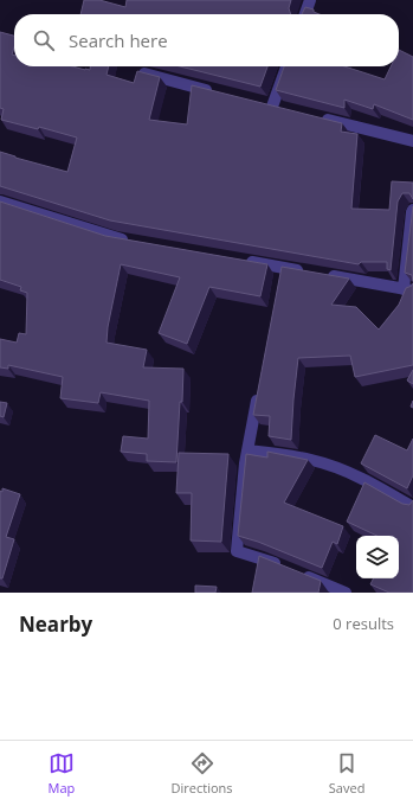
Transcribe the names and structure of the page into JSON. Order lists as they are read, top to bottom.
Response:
{
  "page": {
    "search": "Search here",
    "heading": ["Nearby", "0 results"],
    "nav": ["Map", "Directions", "Saved"]
  }
}
